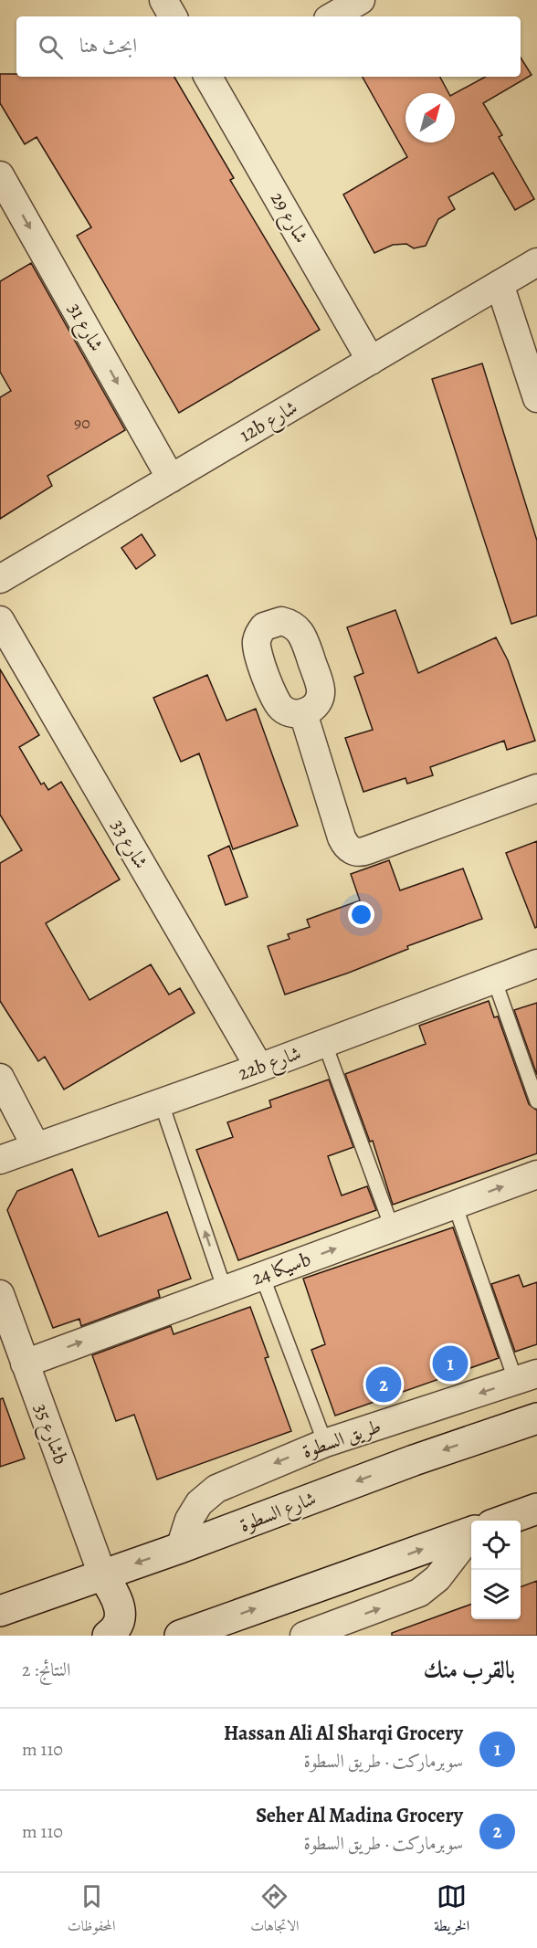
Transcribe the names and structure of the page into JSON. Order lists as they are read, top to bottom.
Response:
{
  "streets": {
    "main road": ["شارع السطوة"],
    "street": [
      "شارع 29",
      "شارع 31",
      "12b شارع",
      "شارع 33",
      "22b شارع",
      "سيكا 24b",
      "شارع 35b",
      "طريق السطوة"
    ]
  },
  "crossings": [
    ["شارع 29", "12b شارع"],
    ["شارع 31", "12b شارع"],
    ["شارع 33", "22b شارع"],
    ["سيكا 24b", "شارع 35b"],
    ["شارع 35b", "شارع السطوة"],
    ["طريق السطوة", "شارع السطوة"]
  ],
  "one_way": ["شارع 31", "سيكا 24b"],
  "house_numbers": ["90"],
  "north": "top right",
  "page": {
    "search": "ابحث هنا",
    "pins": ["1", "2"],
    "heading": ["بالقرب منك", "النتائج: 2"],
    "list": [
      {
        "mark": "1",
        "name": "Hassan Ali Al Sharqi Grocery",
        "note": "سوبرماركت · طريق السطوة",
        "value": "110 m"
      },
      {
        "mark": "2",
        "name": "Seher Al Madina Grocery",
        "note": "سوبرماركت · طريق السطوة",
        "value": "110 m"
      }
    ],
    "nav": ["الخريطة", "الاتجاهات", "المحفوظات"]
  }
}
